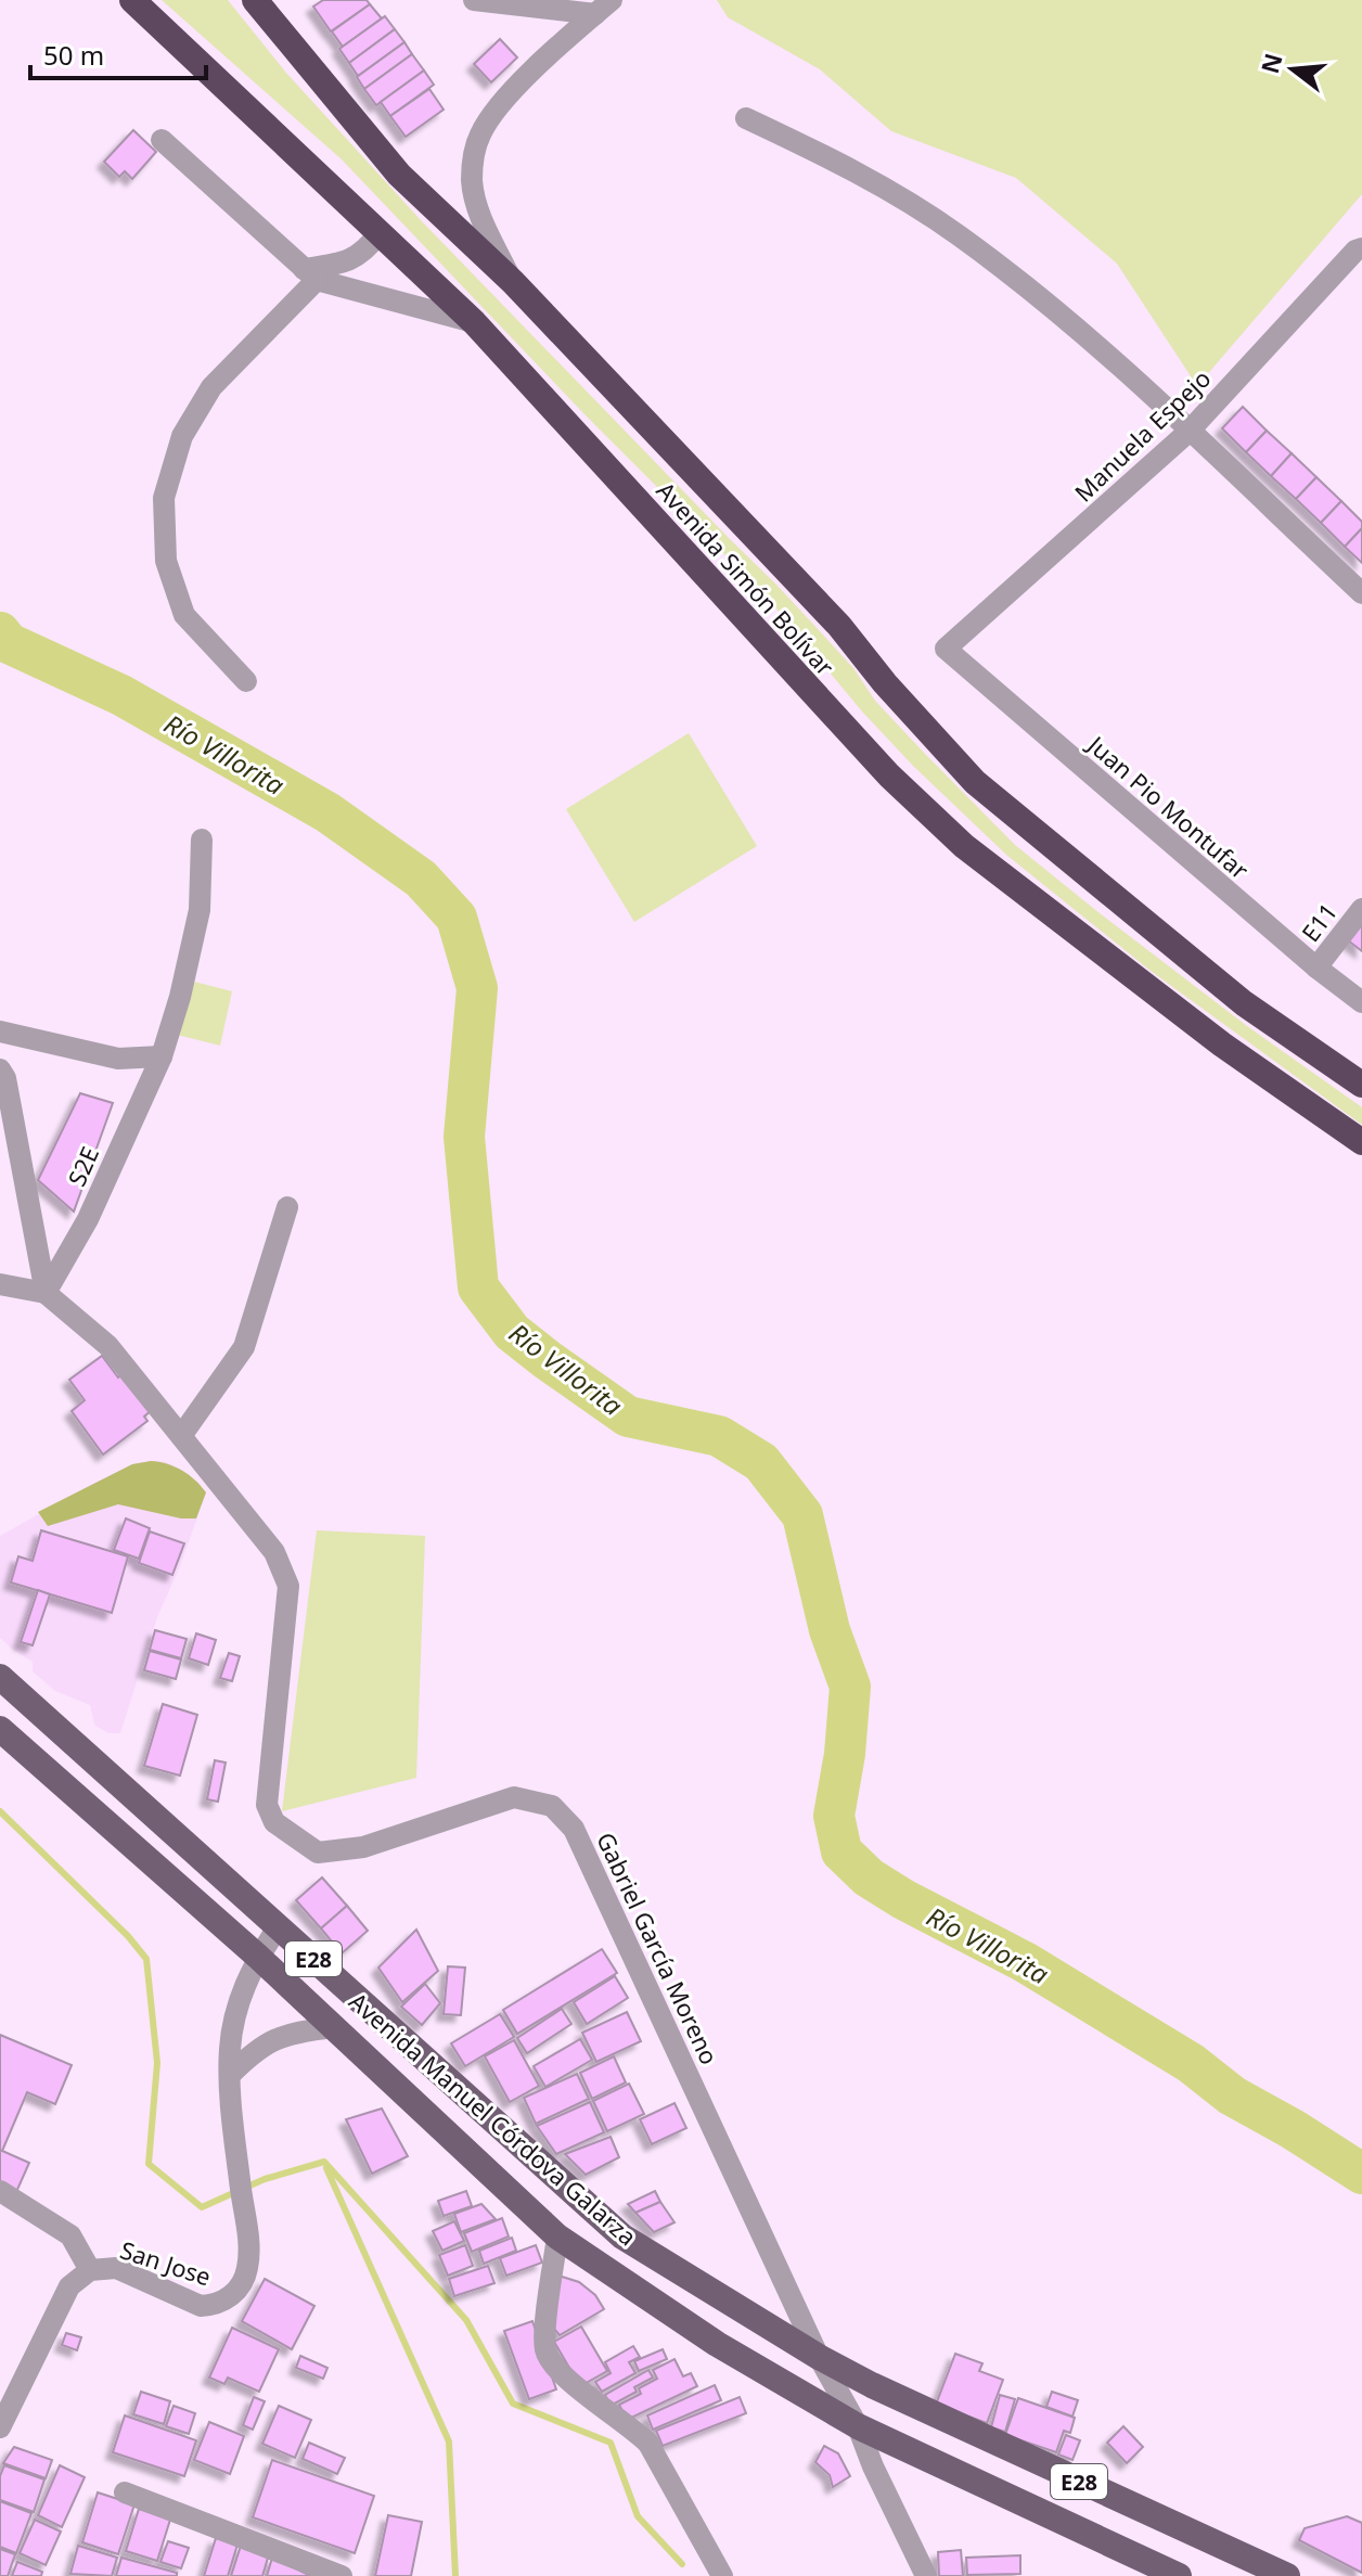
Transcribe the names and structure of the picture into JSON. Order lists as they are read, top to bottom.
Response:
{
  "streets": {
    "highway": ["Avenida Simón Bolívar"],
    "main road": ["E28", "Avenida Manuel Córdova Galarza"],
    "street": [
      "Manuela Espejo",
      "Juan Pio Montufar",
      "E11",
      "S2E",
      "Gabriel García Moreno",
      "San Jose"
    ]
  },
  "crossings": [
    ["Manuela Espejo", "Juan Pio Montufar"],
    ["Juan Pio Montufar", "E11"],
    ["S2E", "Gabriel García Moreno"],
    ["Gabriel García Moreno", "Avenida Manuel Córdova Galarza"],
    ["Avenida Manuel Córdova Galarza", "San Jose"]
  ],
  "water": ["Río Villorita"],
  "scale_bar": "50 m",
  "north": "left"
}
